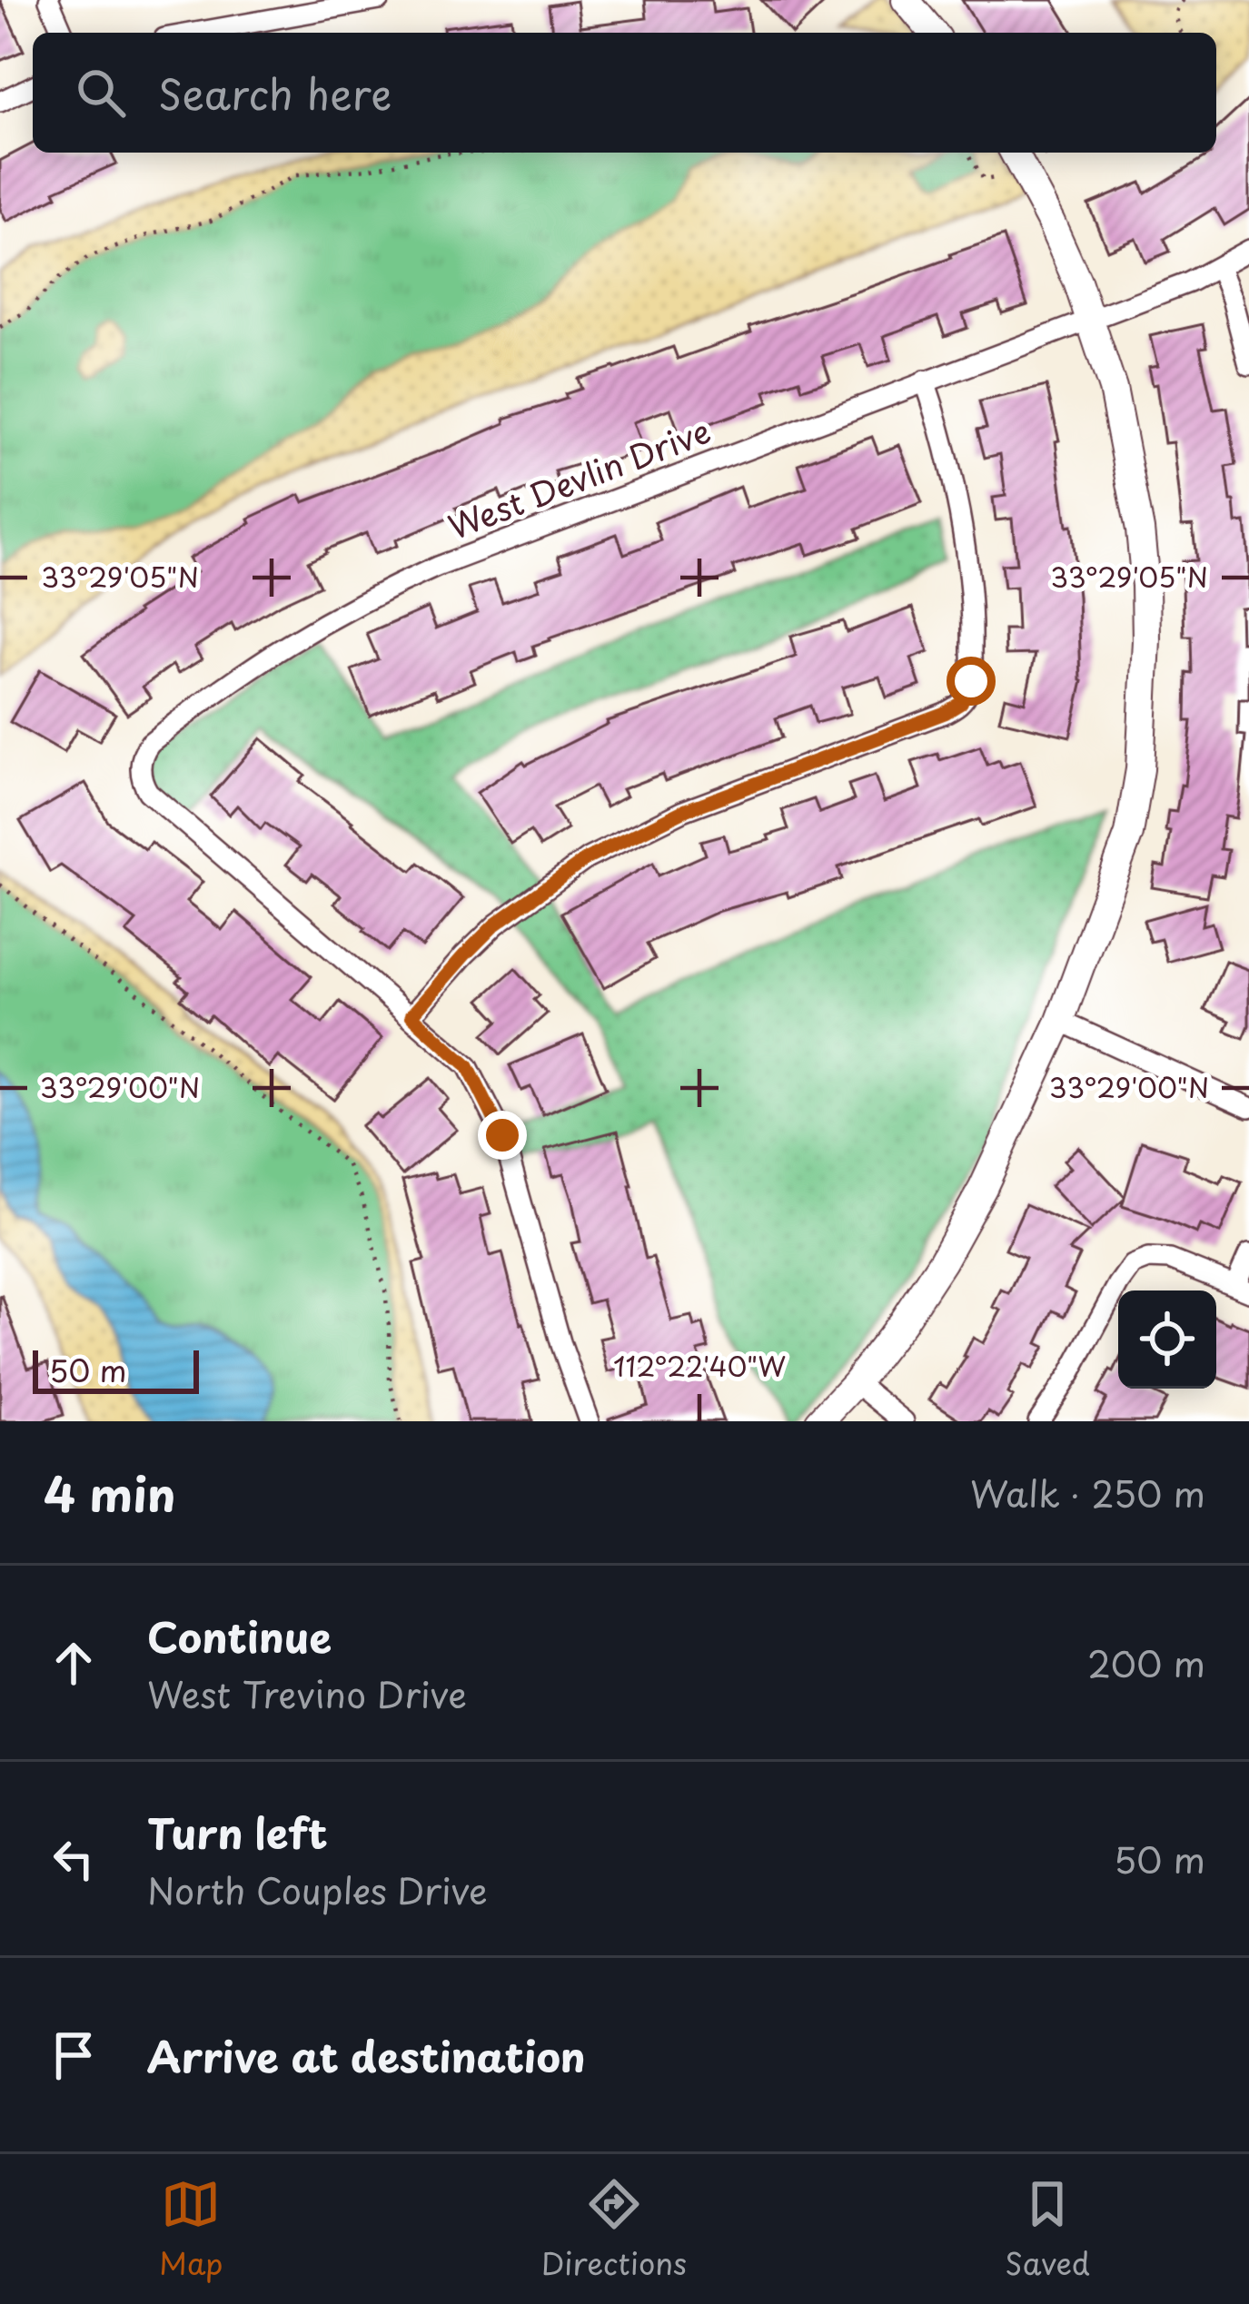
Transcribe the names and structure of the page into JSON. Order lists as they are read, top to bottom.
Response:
{
  "streets": {
    "street": ["West Devlin Drive"]
  },
  "scale_bar": "50 m",
  "page": {
    "search": "Search here",
    "scale": "50 m",
    "heading": ["4 min", "Walk · 250 m"],
    "list": [
      ["Continue", "West Trevino Drive", "200 m"],
      ["Turn left", "North Couples Drive", "50 m"],
      "Arrive at destination"
    ],
    "nav": ["Map", "Directions", "Saved"]
  },
  "coordinates": ["33°29'05\"N", "33°29'00\"N", "112°22'40\"W"]
}
